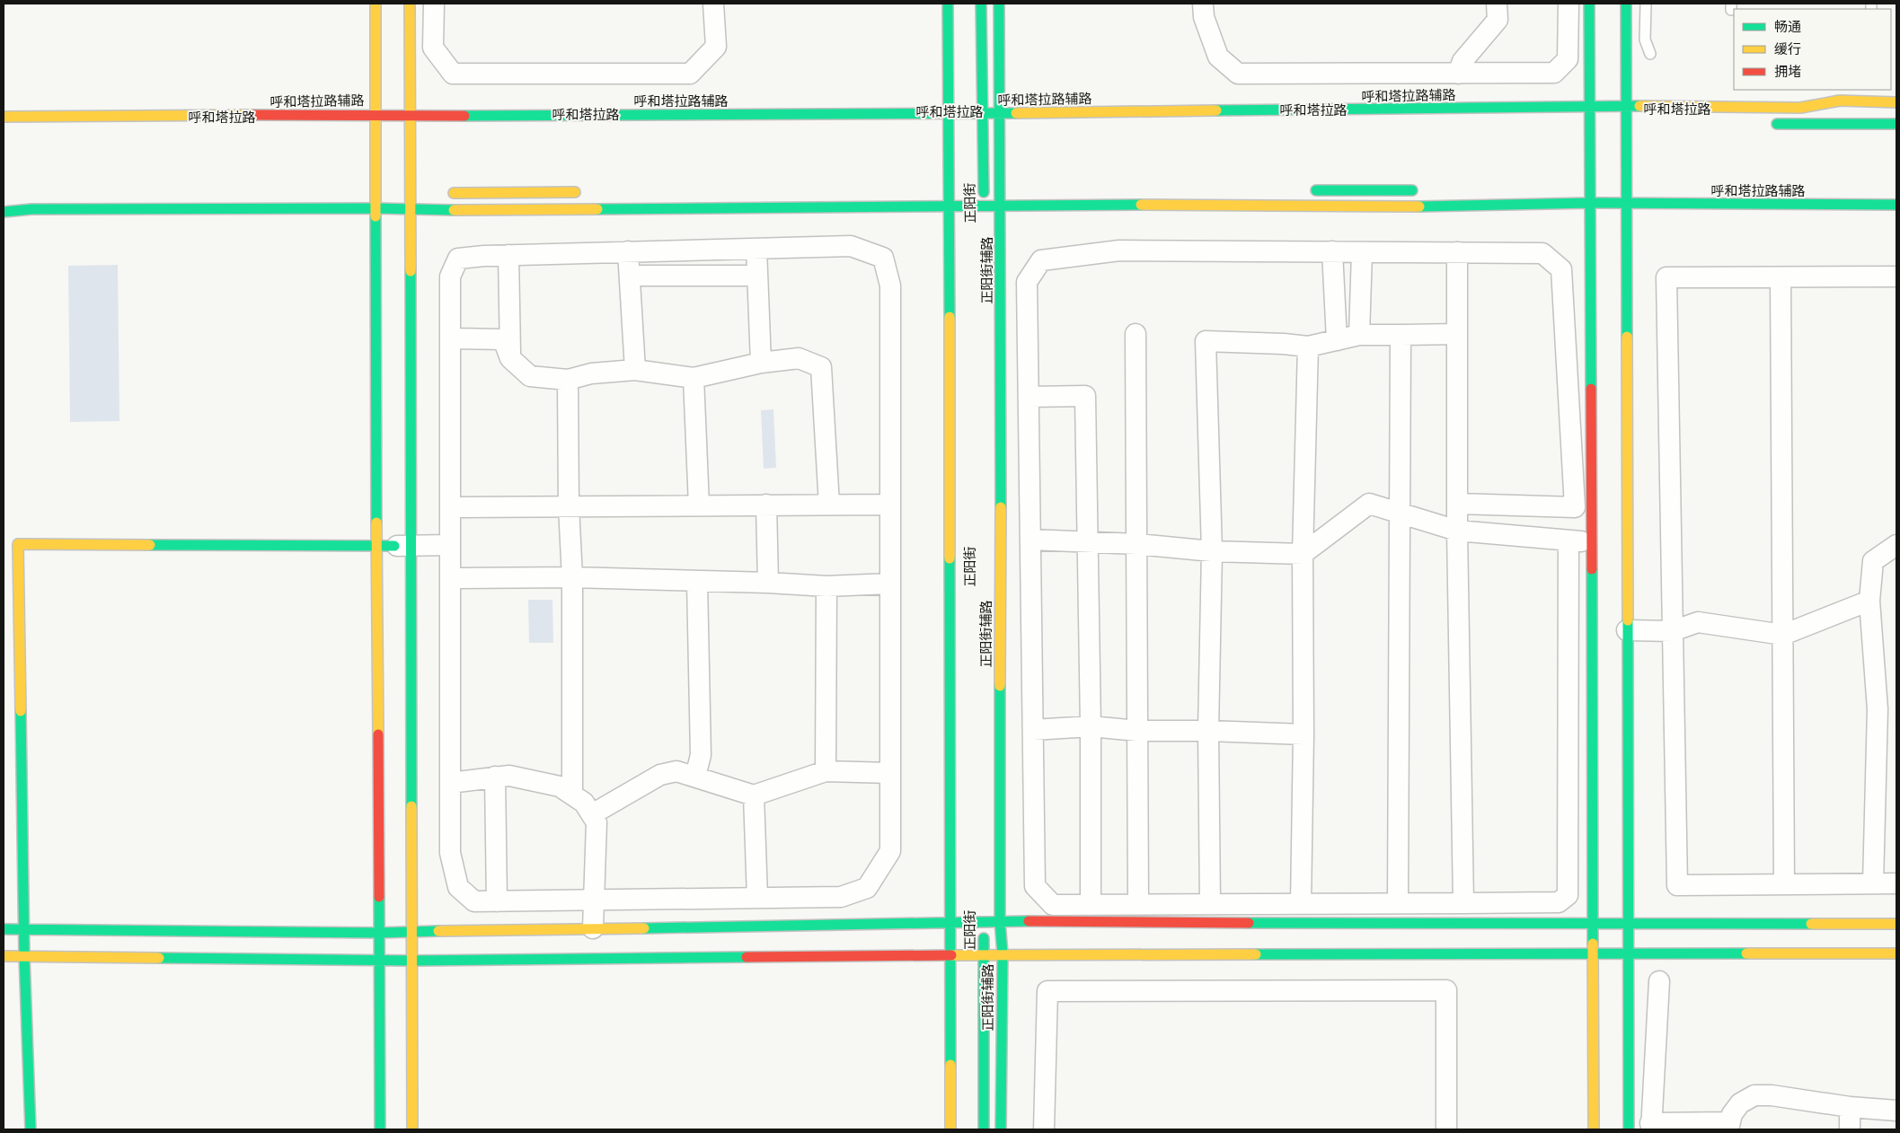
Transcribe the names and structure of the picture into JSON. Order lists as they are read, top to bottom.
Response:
{
  "streets": {
    "street": [
      "呼和塔拉路辅路",
      "呼和塔拉路",
      "正阳街",
      "正阳街辅路"
    ]
  },
  "crossings": [
    ["呼和塔拉路辅路", "呼和塔拉路"],
    ["呼和塔拉路辅路", "正阳街"],
    ["呼和塔拉路辅路", "正阳街辅路"],
    ["呼和塔拉路", "正阳街"],
    ["呼和塔拉路", "正阳街辅路"]
  ],
  "legend": ["畅通", "缓行", "拥堵"]
}
